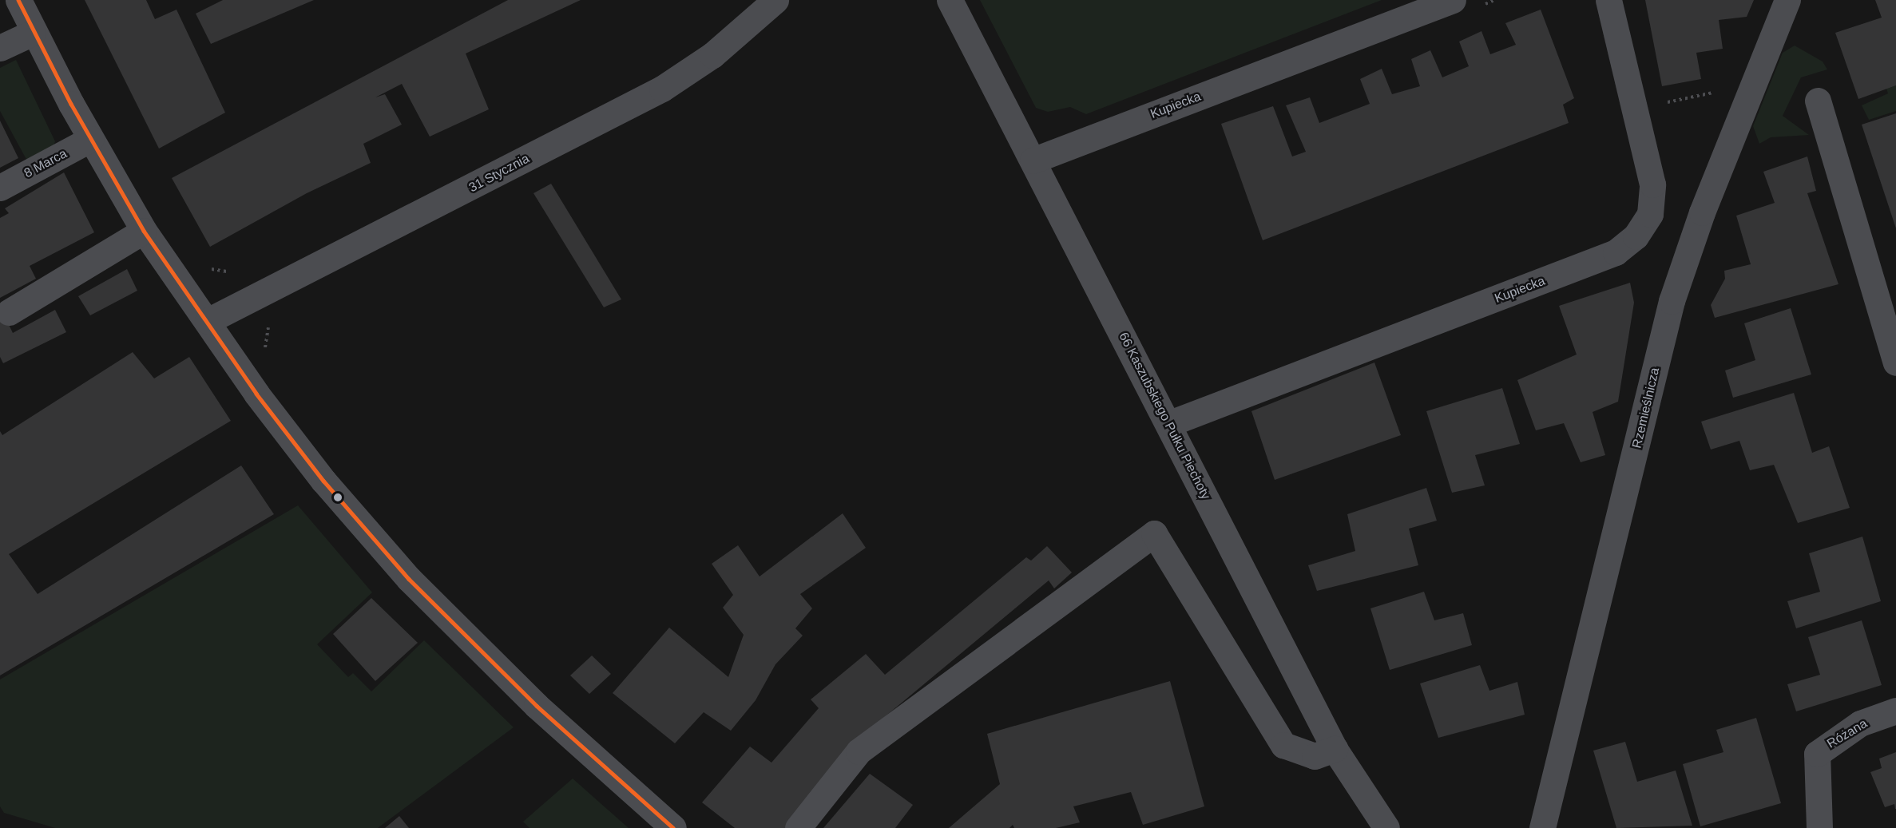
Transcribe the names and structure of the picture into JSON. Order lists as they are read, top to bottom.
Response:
{
  "streets": {
    "street": [
      "Kupiecka",
      "8 Marca",
      "31 Stycznia",
      "Rzemieślnicza",
      "66 Kaszubskiego Pułku Piechoty",
      "Różana"
    ]
  },
  "crossings": [
    ["Kupiecka", "66 Kaszubskiego Pułku Piechoty"]
  ]
}
